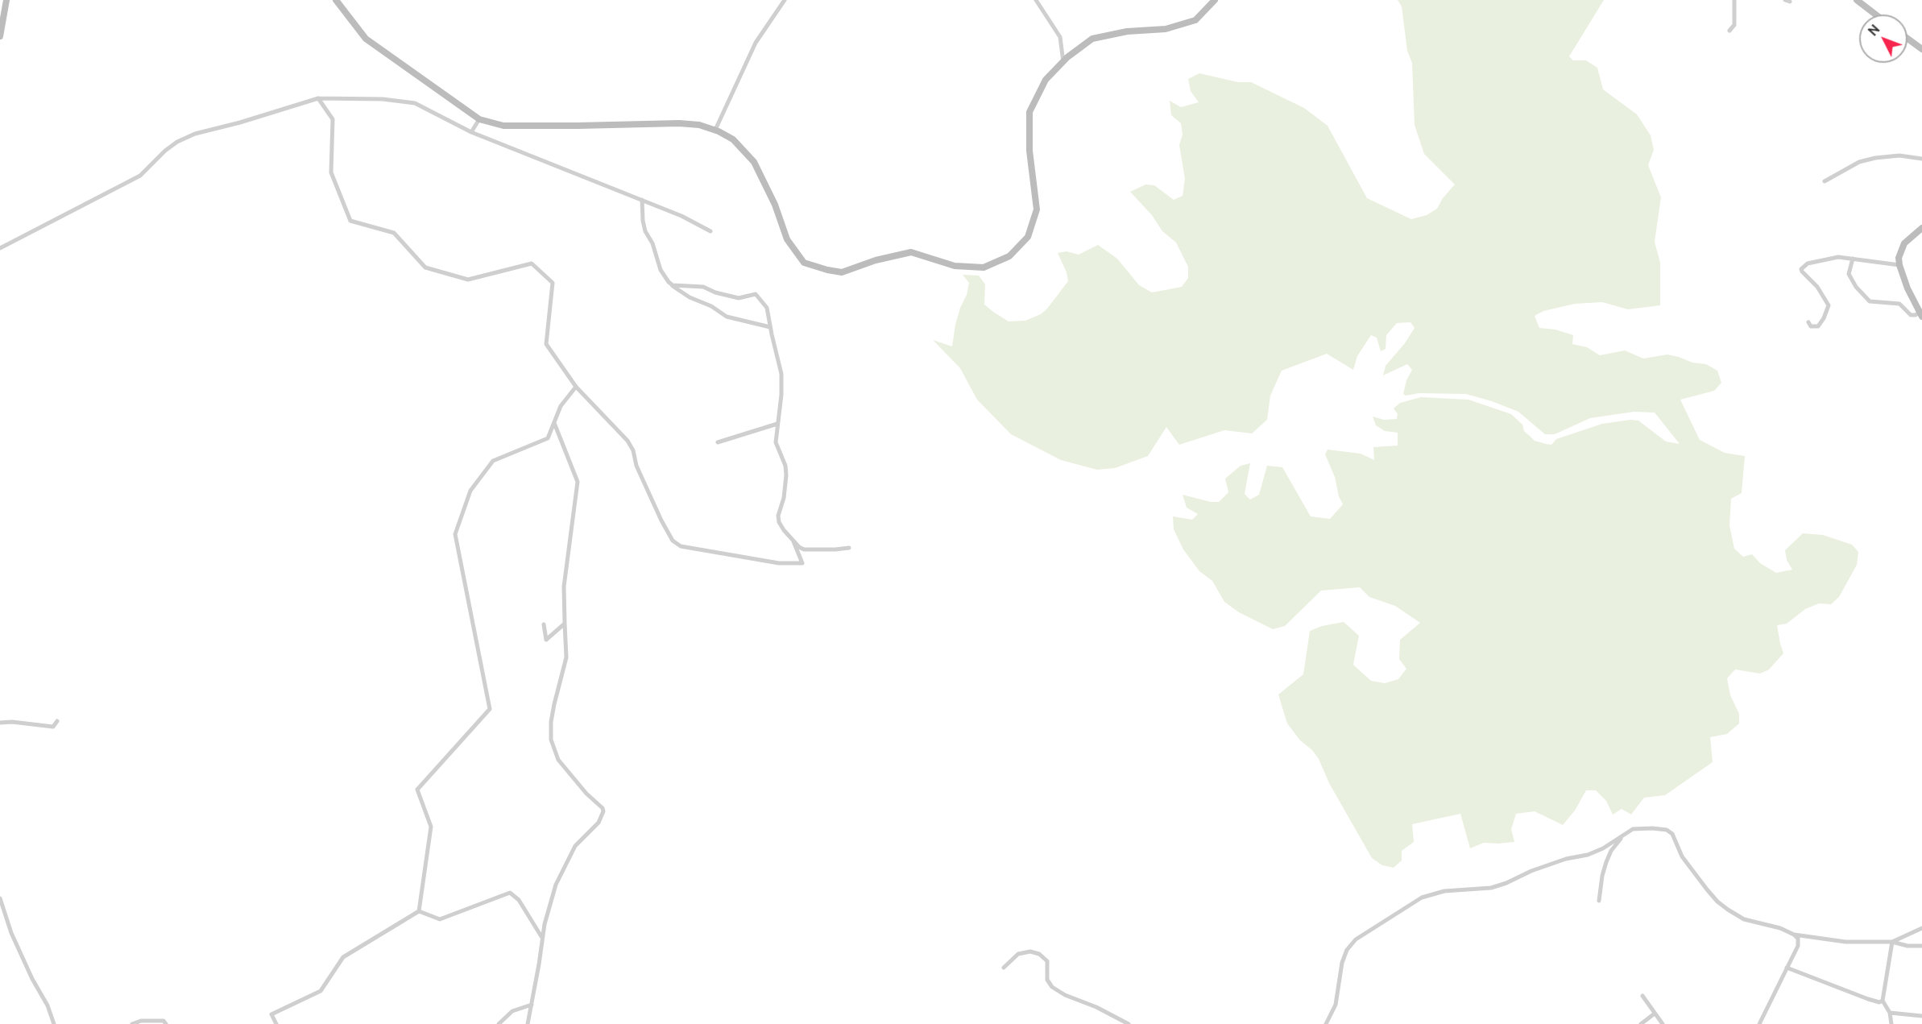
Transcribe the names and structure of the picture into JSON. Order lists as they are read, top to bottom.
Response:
{
  "north": "top left"
}
